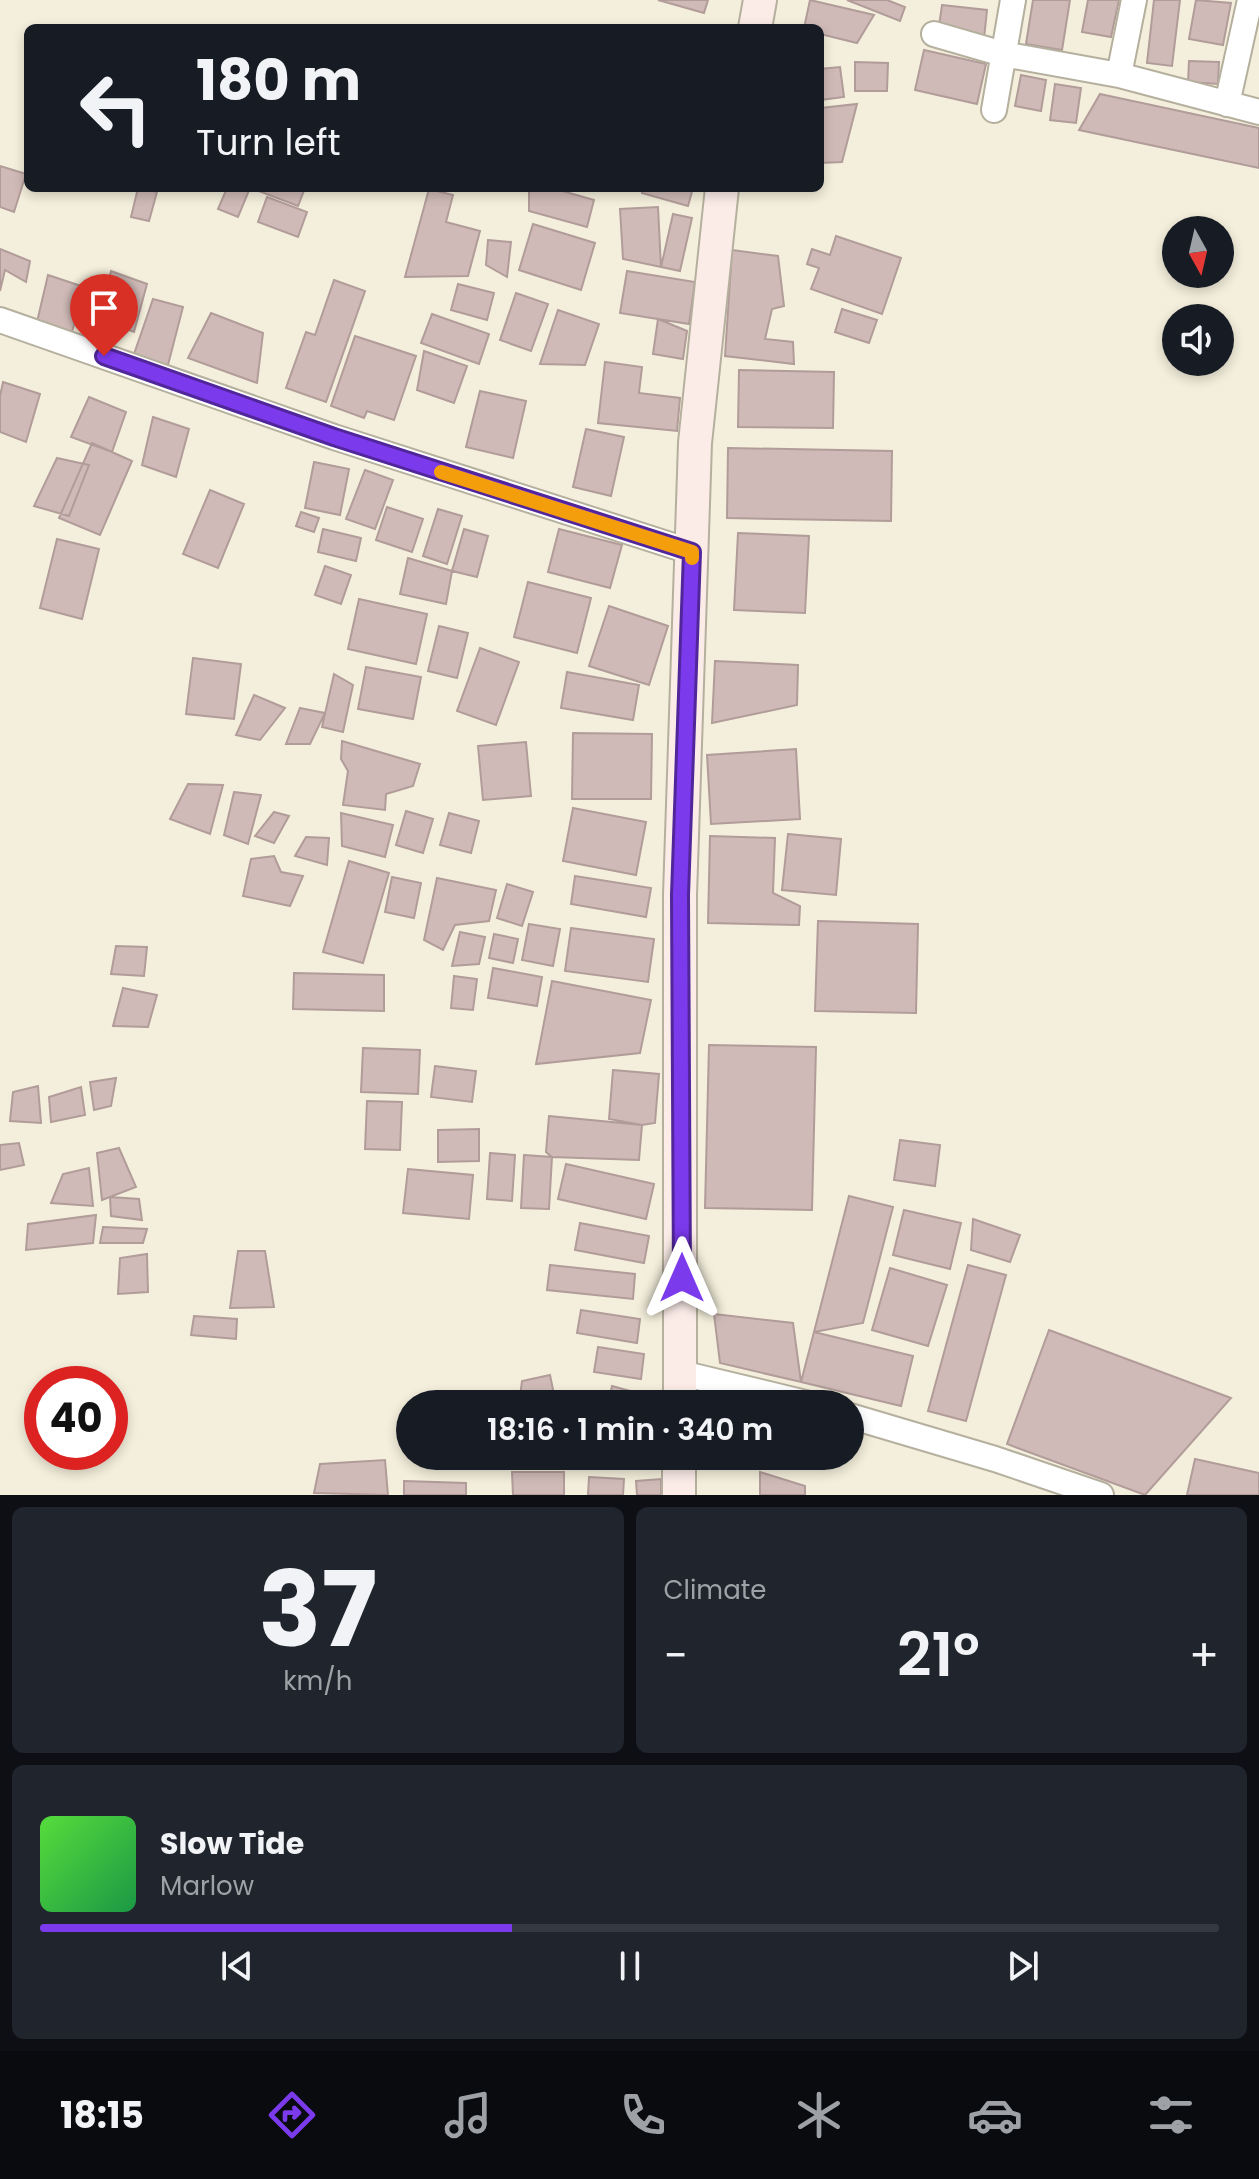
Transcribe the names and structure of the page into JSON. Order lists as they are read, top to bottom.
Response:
{
  "north": "bottom",
  "page": {
    "turn": ["180 m", "Turn left"],
    "limit": "40",
    "trip": "18:16 · 1 min · 340 m",
    "tile": [
      ["37", "km/h"],
      "Climate"
    ],
    "heat": ["−", "21°", "+"],
    "song": ["Slow Tide", "Marlow"],
    "tabs": "18:15"
  }
}
